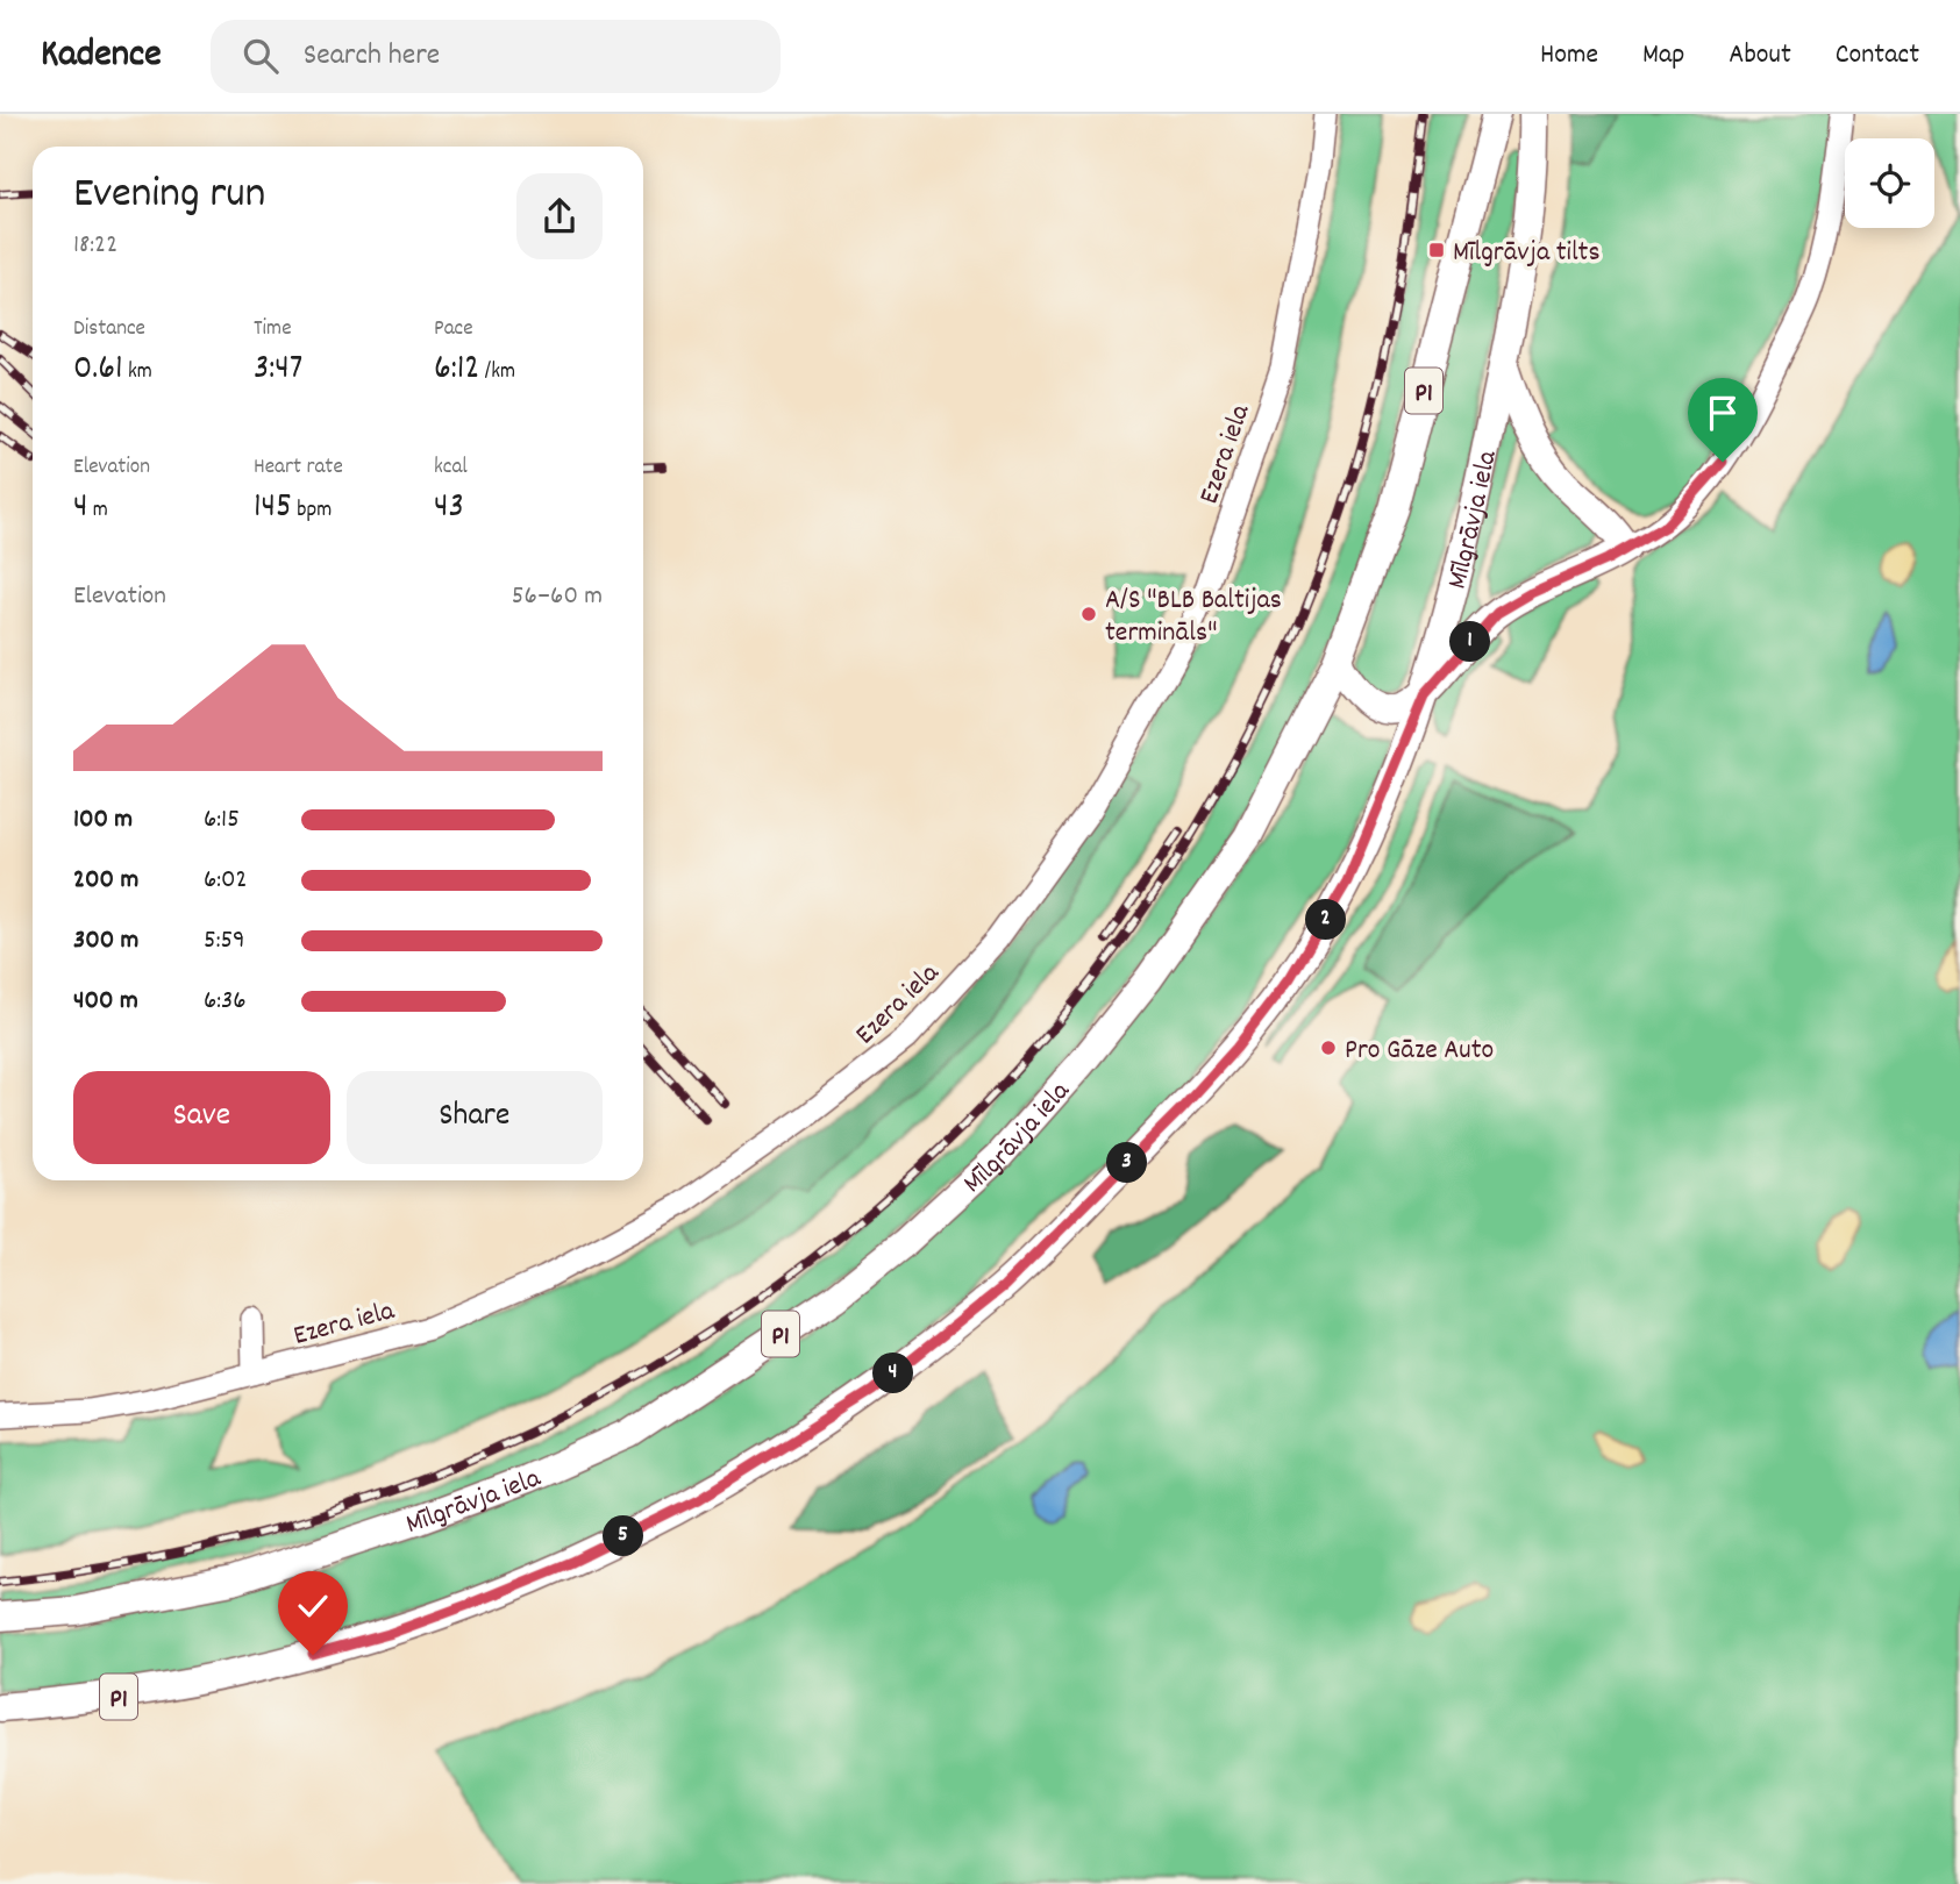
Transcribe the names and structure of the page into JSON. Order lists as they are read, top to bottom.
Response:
{
  "streets": {
    "main road": ["P1", "Mīlgrāvja iela"],
    "street": ["Ezera iela"]
  },
  "places": {
    "transit": ["Mīlgrāvja tilts"],
    "other": ["A/S \"BLB Baltijas termināls\"", "Pro Gāze Auto"]
  },
  "page": {
    "header": "Kadence",
    "search": "Search here",
    "nav": [
      "Home",
      "Map",
      "About",
      "Contact"
    ],
    "heading": ["Evening run", "18:22"],
    "stats": [
      ["Distance", "0.61 km"],
      ["Time", "3:47"],
      ["Pace", "6:12 /km"],
      ["Elevation", "4 m"],
      ["Heart rate", "145 bpm"],
      ["kcal", "43"]
    ],
    "chart": ["Elevation", "56–60 m"],
    "pins": [
      "1",
      "2",
      "3",
      "4",
      "5"
    ],
    "list": [
      {
        "name": "100 m",
        "note": "6:15"
      },
      {
        "name": "200 m",
        "note": "6:02"
      },
      {
        "name": "300 m",
        "note": "5:59"
      },
      {
        "name": "400 m",
        "note": "6:36"
      }
    ],
    "buttons": ["Save", "Share"]
  }
}
